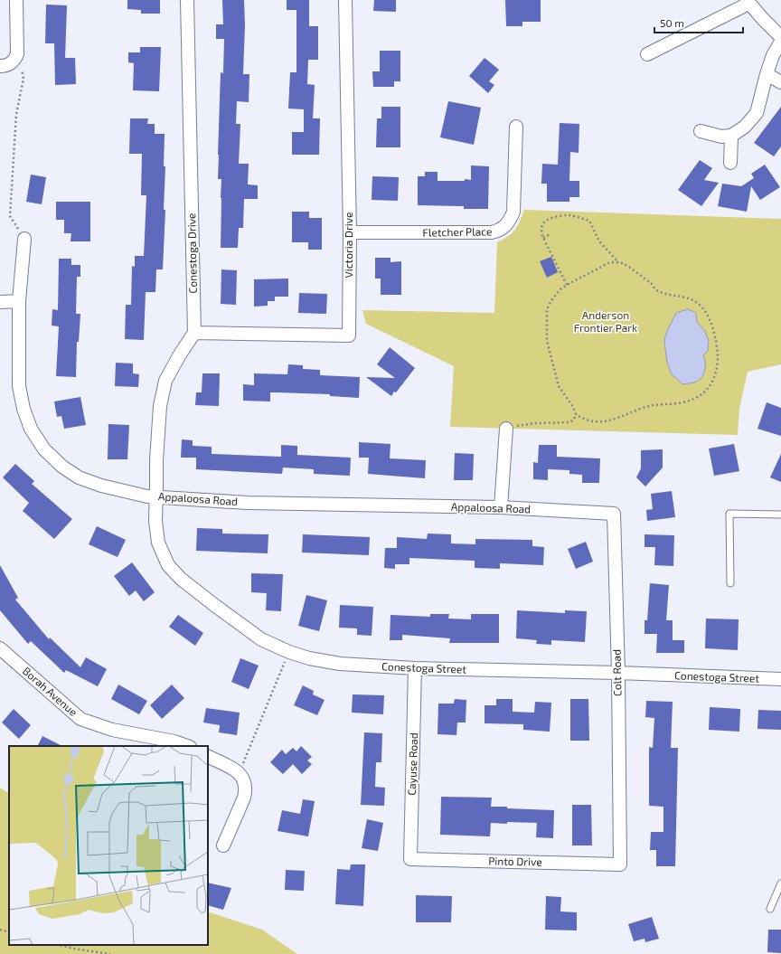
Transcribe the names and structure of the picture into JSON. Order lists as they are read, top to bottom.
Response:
{
  "streets": {
    "street": [
      "Fletcher Place",
      "Victoria Drive",
      "Conestoga Drive",
      "Appaloosa Road",
      "Conestoga Street",
      "Colt Road",
      "Borah Avenue",
      "Cayuse Road",
      "Pinto Drive"
    ]
  },
  "crossings": [
    ["Fletcher Place", "Victoria Drive"],
    ["Victoria Drive", "Conestoga Drive"],
    ["Appaloosa Road", "Conestoga Street"],
    ["Appaloosa Road", "Colt Road"],
    ["Conestoga Street", "Colt Road"],
    ["Conestoga Street", "Cayuse Road"],
    ["Colt Road", "Pinto Drive"],
    ["Cayuse Road", "Pinto Drive"]
  ],
  "parks": ["Anderson Frontier Park"],
  "scale_bar": "50 m"
}
